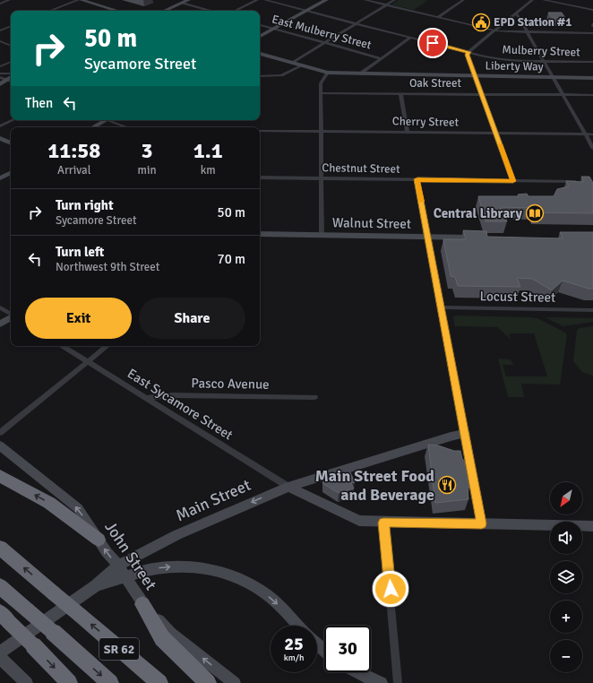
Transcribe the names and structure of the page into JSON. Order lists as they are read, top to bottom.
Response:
{
  "streets": {
    "highway": ["SR 62"],
    "main road": [
      "Liberty Way",
      "Walnut Street",
      "Main Street",
      "John Street"
    ],
    "street": [
      "East Mulberry Street",
      "Mulberry Street",
      "Oak Street",
      "Cherry Street",
      "Chestnut Street",
      "Locust Street",
      "Pasco Avenue",
      "East Sycamore Street"
    ]
  },
  "crossings": [
    ["Pasco Avenue", "East Sycamore Street"],
    ["East Sycamore Street", "Main Street"],
    ["Main Street", "John Street"]
  ],
  "one_way": ["Main Street", "John Street"],
  "places": {
    "public building": ["EPD Station #1"],
    "library": ["Central Library"],
    "restaurant": ["Main Street Food and Beverage"]
  },
  "north": "bottom left",
  "page": {
    "turn": ["50 m", "Sycamore Street"],
    "then": "Then",
    "eta": [
      "11:58",
      "Arrival",
      "3",
      "min",
      "1.1",
      "km"
    ],
    "list": [
      {
        "name": "Turn right",
        "note": "Sycamore Street",
        "value": "50 m"
      },
      {
        "name": "Turn left",
        "note": "Northwest 9th Street",
        "value": "70 m"
      }
    ],
    "buttons": ["Exit", "Share"],
    "map_buttons": ["+", "−"],
    "speed": "25 km/h",
    "limit": "30"
  }
}
